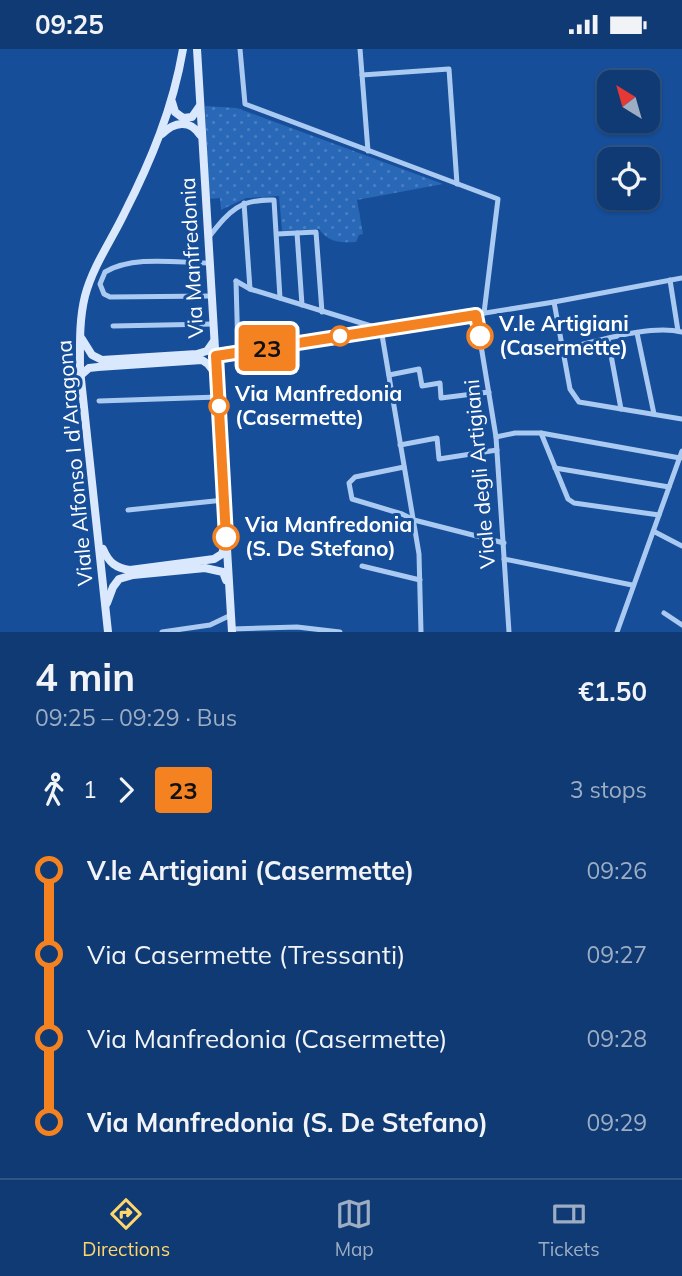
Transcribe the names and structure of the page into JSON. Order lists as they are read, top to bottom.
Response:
{
  "streets": {
    "main road": ["Via Manfredonia", "Viale Alfonso I d'Aragona"],
    "street": ["Viale degli Artigiani"]
  },
  "places": ["V.le Artigiani (Casermette)", "Via Manfredonia (Casermette)", "Via Manfredonia (S. De Stefano)"],
  "lines": ["bus line 23"],
  "north": "top left",
  "page": {
    "status": "09:25",
    "on_map": "23",
    "heading": ["4 min", "09:25 – 09:29 · Bus", "€1.50"],
    "legs": ["1", "23", "3 stops"],
    "list": [
      {
        "name": "V.le Artigiani (Casermette)",
        "value": "09:26"
      },
      {
        "name": "Via Casermette (Tressanti)",
        "value": "09:27"
      },
      {
        "name": "Via Manfredonia (Casermette)",
        "value": "09:28"
      },
      {
        "name": "Via Manfredonia (S. De Stefano)",
        "value": "09:29"
      }
    ],
    "tabs": ["Directions", "Map", "Tickets"]
  }
}
